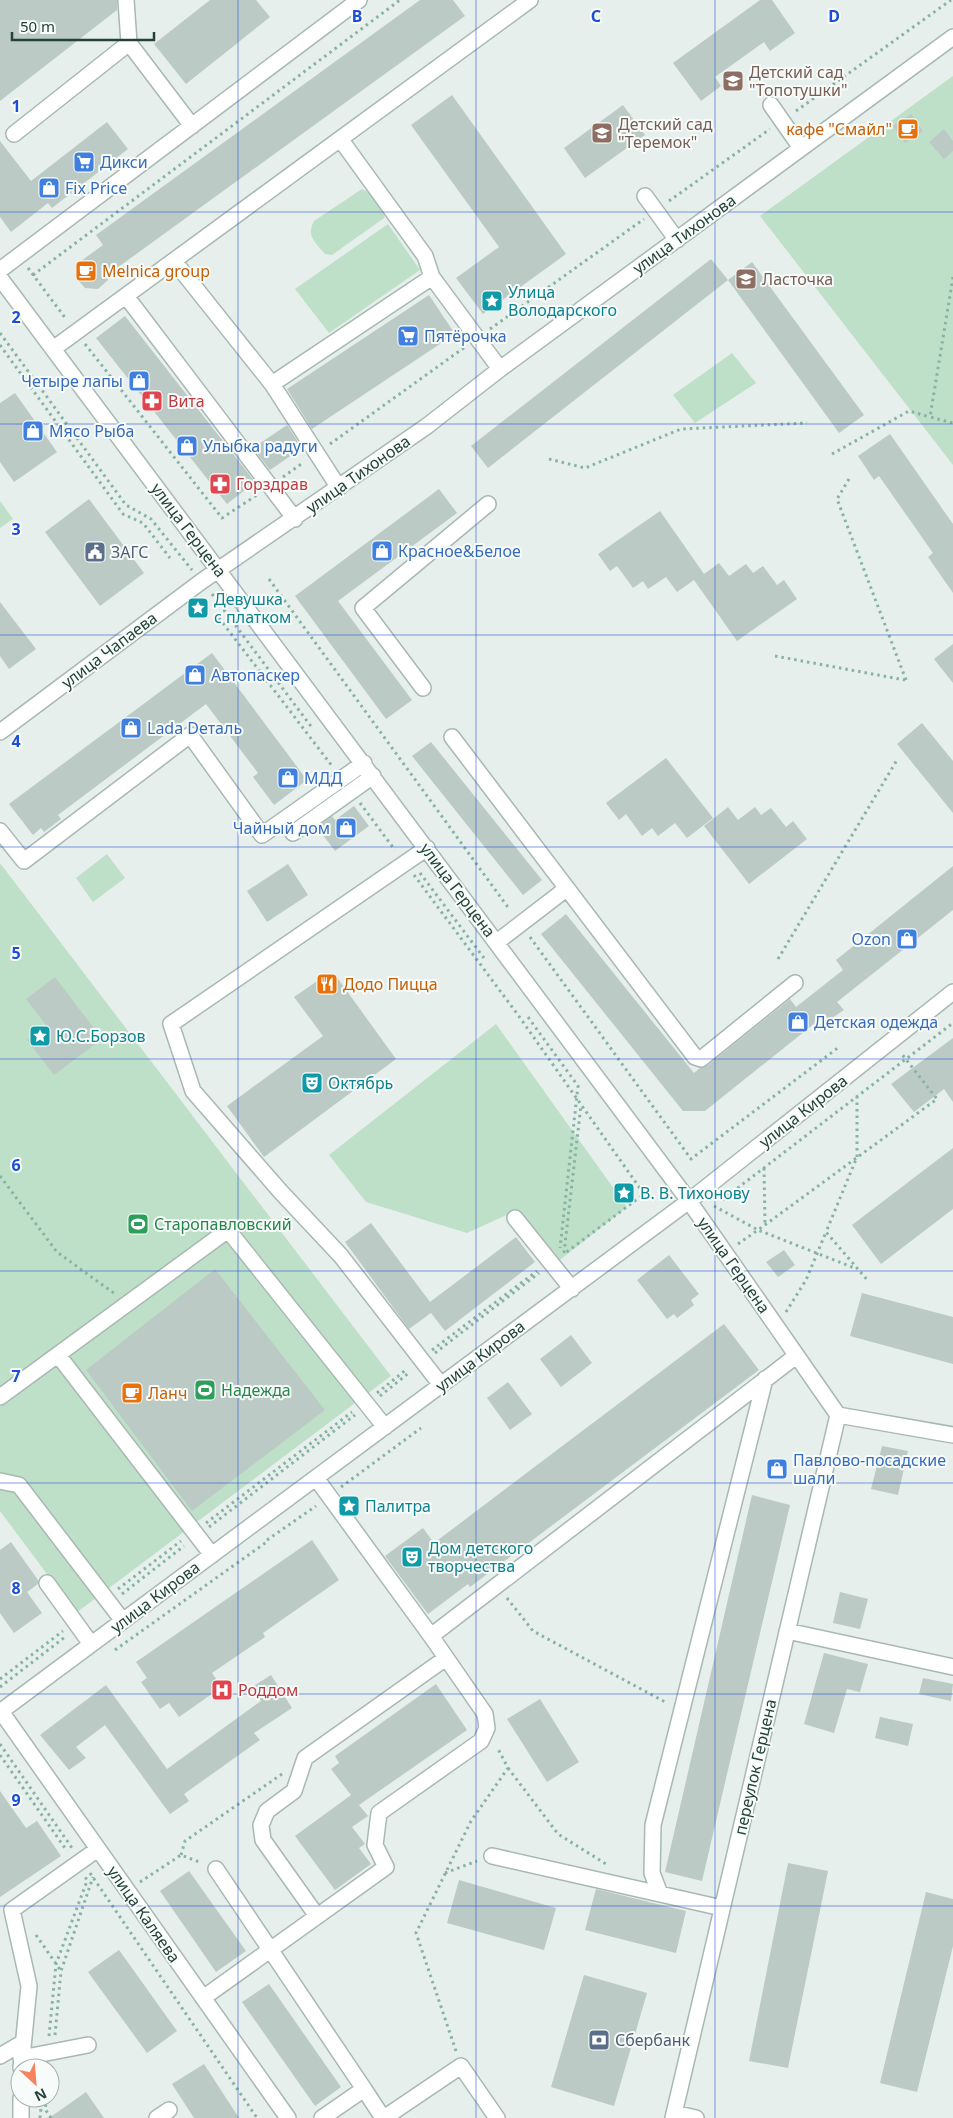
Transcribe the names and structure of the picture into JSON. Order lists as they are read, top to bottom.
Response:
{
  "streets": {
    "street": [
      "улица Тихонова",
      "улица Герцена",
      "улица Чапаева",
      "улица Кирова",
      "переулок Герцена",
      "улица Каляева"
    ]
  },
  "crossings": [
    ["улица Тихонова", "улица Герцена"],
    ["улица Тихонова", "улица Чапаева"],
    ["улица Герцена", "улица Чапаева"],
    ["улица Герцена", "улица Кирова"],
    ["улица Герцена", "переулок Герцена"],
    ["улица Кирова", "улица Каляева"]
  ],
  "places": {
    "school or university": ["Детский сад \"Топотушки\"", "Детский сад \"Теремок\"", "Ласточка"],
    "cafe": ["кафе \"Смайл\"", "Melnica group", "Ланч"],
    "supermarket": ["Дикси", "Пятёрочка"],
    "shop": [
      "Fix Price",
      "Четыре лапы",
      "Мясо Рыба",
      "Улыбка радуги",
      "Красное&Белое",
      "Автопаскер",
      "Lada Dеталь",
      "МДД",
      "Чайный дом",
      "Ozon",
      "Детская одежда",
      "Павлово-посадские шали"
    ],
    "place": [
      "Улица Володарского",
      "Девушка с платком",
      "Ю.С.Борзов",
      "В. В. Тихонову",
      "Палитра"
    ],
    "pharmacy": ["Вита", "Горздрав"],
    "public building": ["ЗАГС"],
    "restaurant": ["Додо Пицца"],
    "theatre": ["Октябрь", "Дом детского творчества"],
    "sports": ["Старопавловский", "Надежда"],
    "hospital": ["Роддом"],
    "bank": ["Сбербанк"]
  },
  "scale_bar": "50 m",
  "north": "bottom right",
  "grid": {
    "columns": ["B", "C", "D"],
    "rows": [
      "1",
      "2",
      "3",
      "4",
      "5",
      "6",
      "7",
      "8",
      "9"
    ]
  }
}
